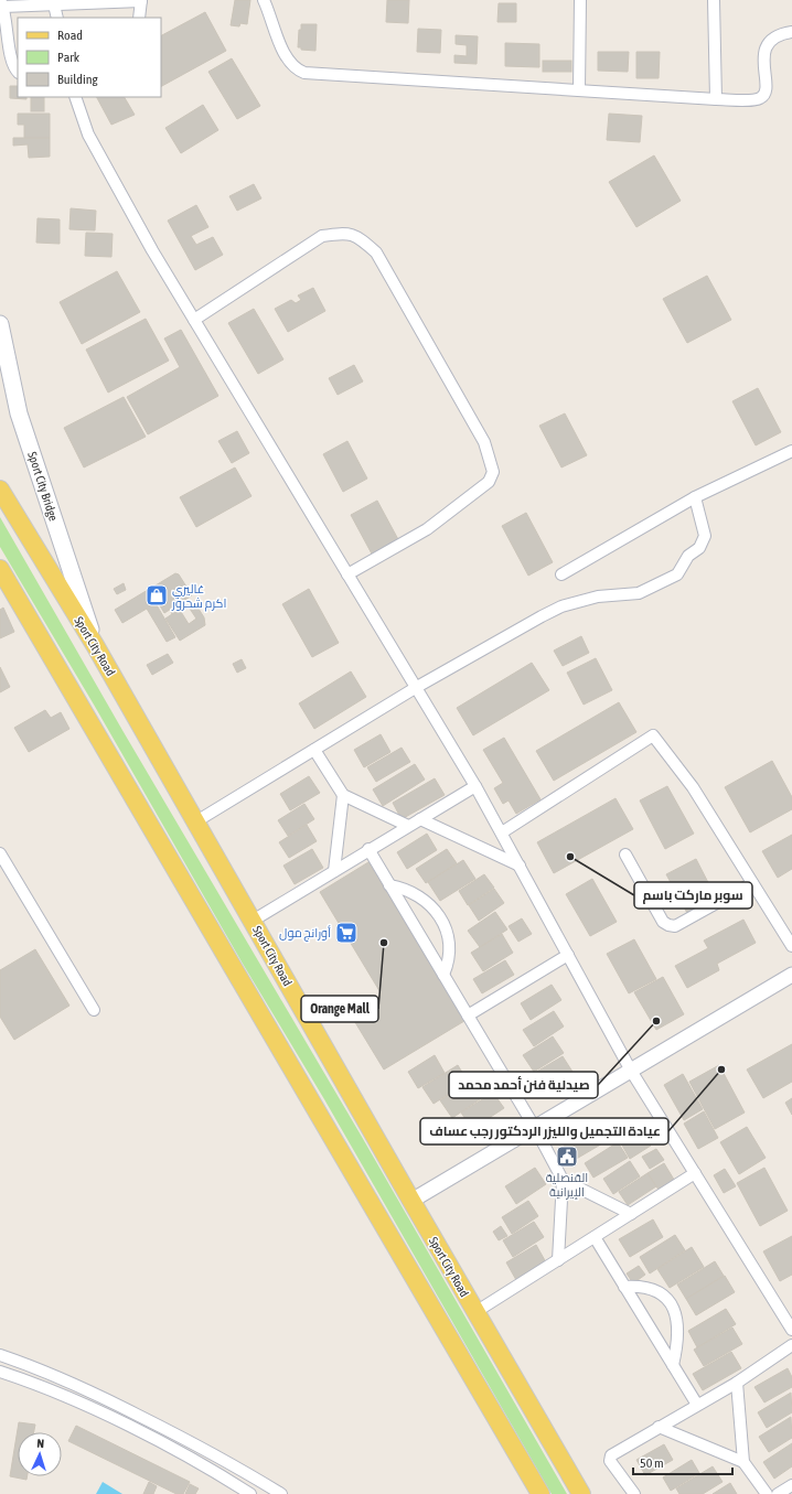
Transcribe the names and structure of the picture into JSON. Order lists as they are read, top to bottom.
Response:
{
  "streets": {
    "main road": ["Sport City Bridge", "Sport City Road"]
  },
  "crossings": [
    ["Sport City Bridge", "Sport City Road"]
  ],
  "places": {
    "shop": ["غاليري اكرم شحرور"],
    "other": [
      "سوبر ماركت باسم",
      "Orange Mall",
      "صيدلية فنن أحمد محمد",
      "عيادة التجميل والليزر الردكتور رجب عساف"
    ],
    "supermarket": ["أورانج مول"],
    "public building": ["القنصلية الإيرانية"]
  },
  "legend": ["Road", "Park", "Building"],
  "scale_bar": "50 m",
  "north": "top"
}
